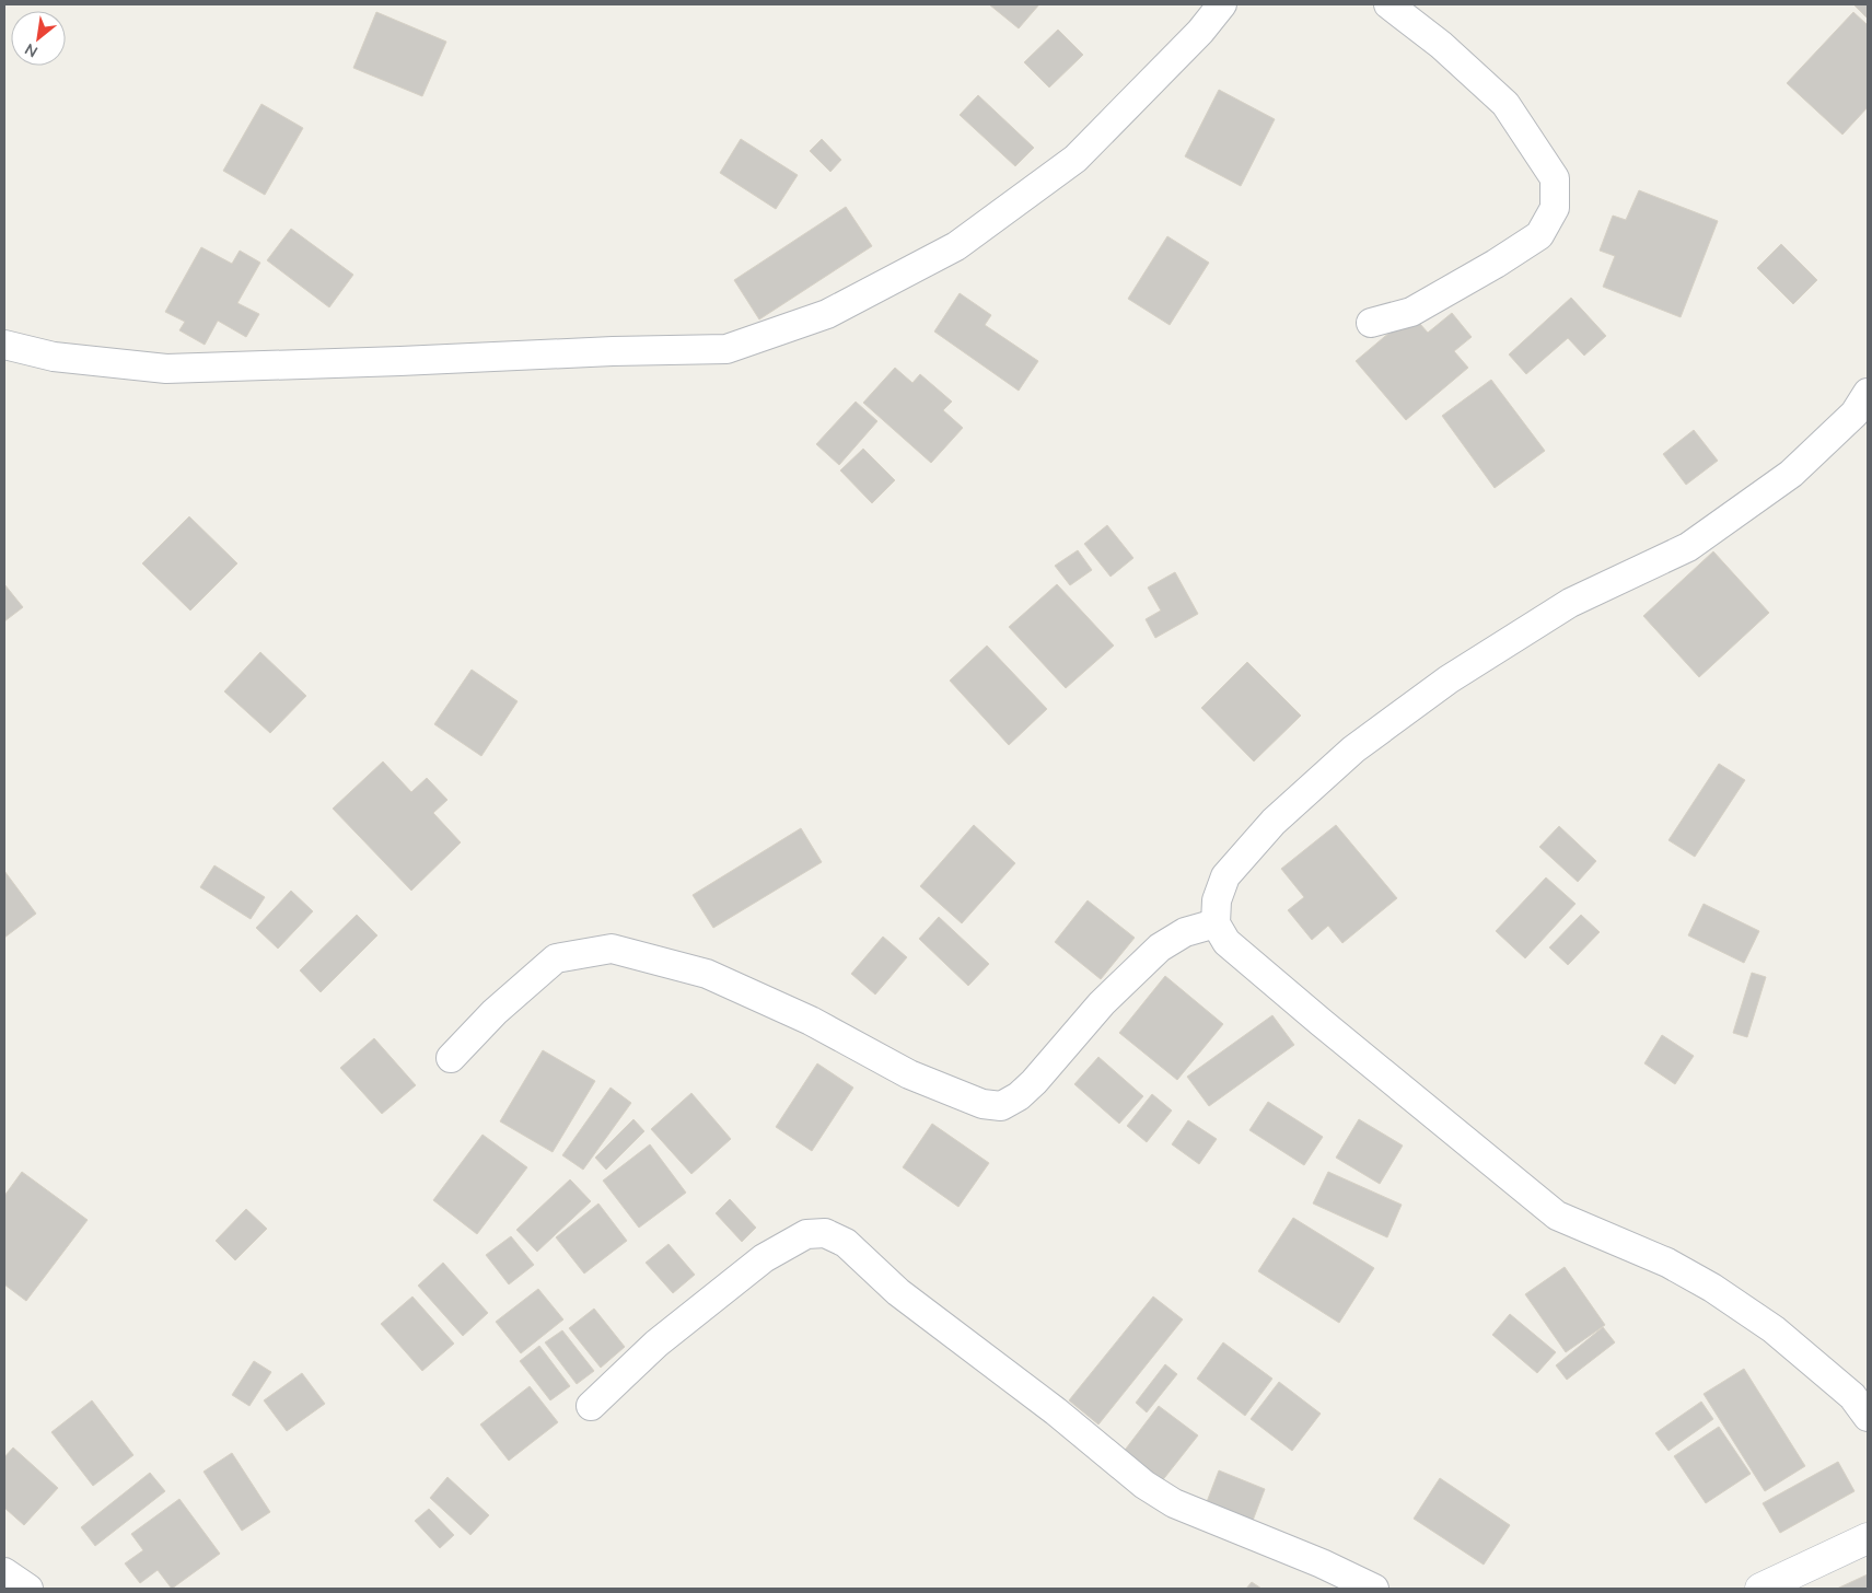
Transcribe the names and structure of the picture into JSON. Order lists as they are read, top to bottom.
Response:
{
  "north": "bottom left"
}
